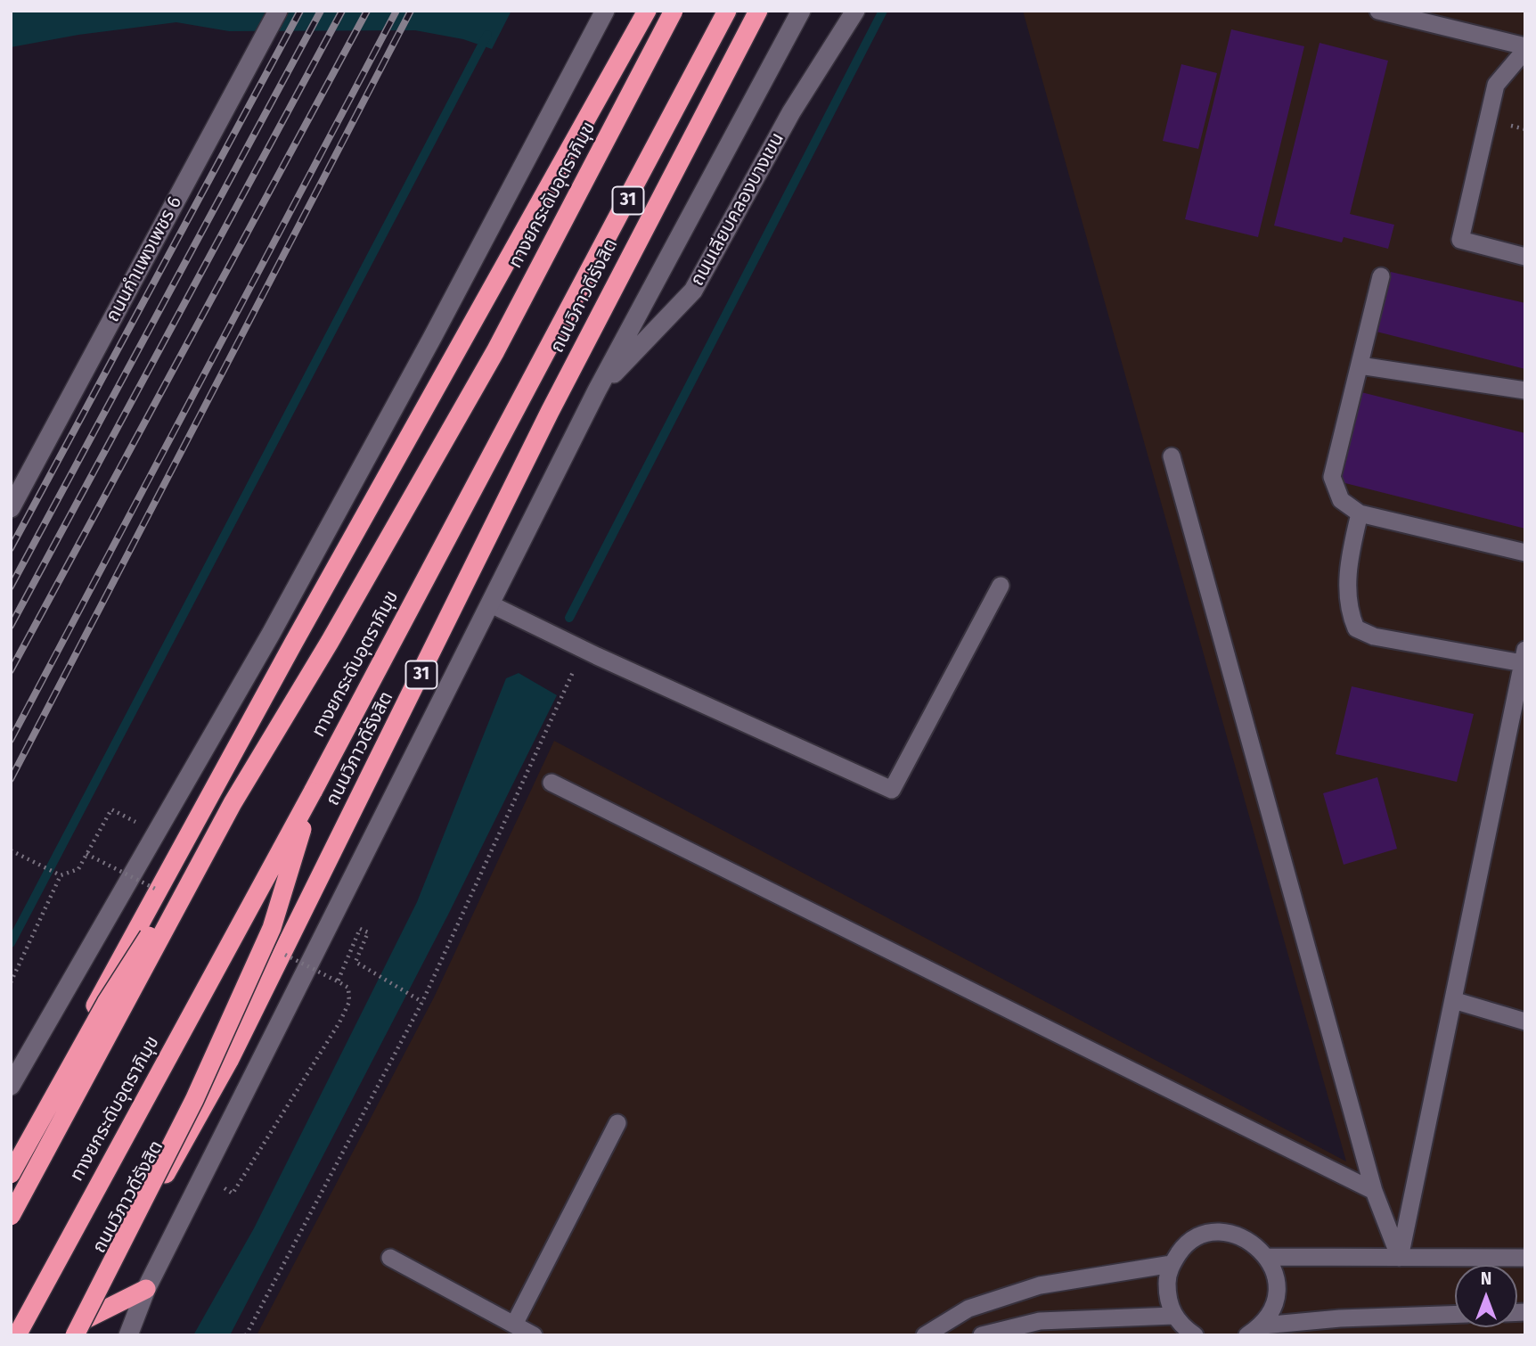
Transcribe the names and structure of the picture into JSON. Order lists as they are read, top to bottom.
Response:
{
  "streets": {
    "highway": ["ทางยกระดับอุตราภิมุข", "31", "ถนนวิภาวดีรังสิต"],
    "main road": ["ถนนเลียบคลองบางเขน", "ถนนกำแพงเพชร 6"]
  },
  "crossings": [
    ["31", "ถนนเลียบคลองบางเขน"]
  ],
  "north": "top"
}
